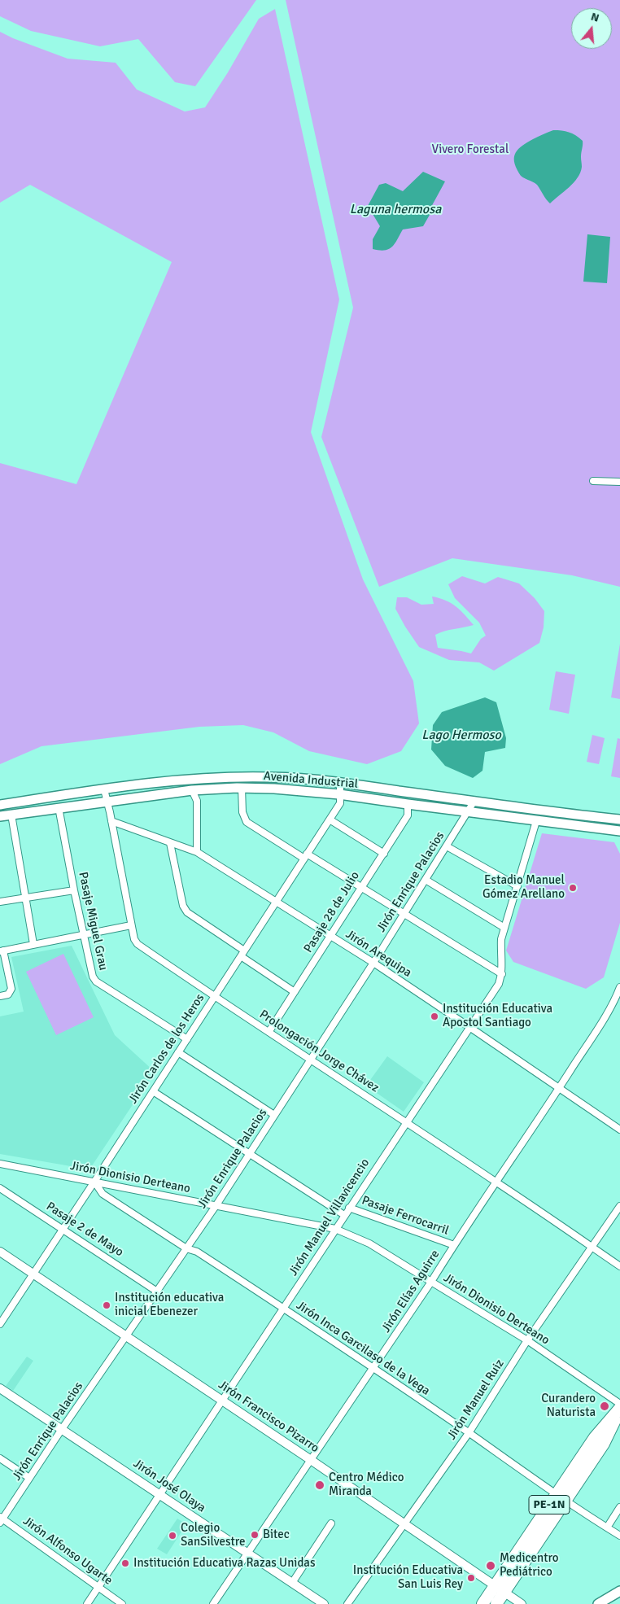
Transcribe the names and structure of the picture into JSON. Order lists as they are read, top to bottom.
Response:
{
  "streets": {
    "highway": ["PE-1N"],
    "main road": ["Avenida Industrial"],
    "street": [
      "Jirón Enrique Palacios",
      "Pasaje 28 de Julio",
      "Pasaje Miguel Grau",
      "Jirón Arequipa",
      "Jirón Carlos de los Heros",
      "Prolongación Jorge Chávez",
      "Jirón Dionisio Derteano",
      "Pasaje Ferrocarril",
      "Jirón Manuel Villavicencio",
      "Pasaje 2 de Mayo",
      "Jirón Elías Aguirre",
      "Jirón Inca Garcilaso de la Vega",
      "Jirón Manuel Ruiz",
      "Jirón Francisco Pizarro",
      "Jirón José Olaya",
      "Jirón Alfonso Ugarte"
    ]
  },
  "crossings": [
    ["Avenida Industrial", "Jirón Enrique Palacios"],
    ["Avenida Industrial", "Pasaje 28 de Julio"],
    ["Avenida Industrial", "Pasaje Miguel Grau"],
    ["Avenida Industrial", "Jirón Carlos de los Heros"],
    ["Avenida Industrial", "Prolongación Jorge Chávez"],
    ["Avenida Industrial", "Jirón Manuel Villavicencio"],
    ["Jirón Enrique Palacios", "Jirón Arequipa"],
    ["Jirón Enrique Palacios", "Prolongación Jorge Chávez"],
    ["Jirón Enrique Palacios", "Jirón Dionisio Derteano"],
    ["Jirón Enrique Palacios", "Pasaje 2 de Mayo"],
    ["Jirón Enrique Palacios", "Jirón Inca Garcilaso de la Vega"],
    ["Jirón Enrique Palacios", "Jirón Francisco Pizarro"],
    ["Jirón Enrique Palacios", "Jirón José Olaya"],
    ["Jirón Enrique Palacios", "Jirón Alfonso Ugarte"],
    ["Pasaje 28 de Julio", "Jirón Arequipa"],
    ["Pasaje 28 de Julio", "Prolongación Jorge Chávez"],
    ["Pasaje Miguel Grau", "Jirón Carlos de los Heros"],
    ["Jirón Arequipa", "Jirón Carlos de los Heros"],
    ["Jirón Arequipa", "Prolongación Jorge Chávez"],
    ["Jirón Arequipa", "Jirón Manuel Villavicencio"],
    ["Jirón Arequipa", "Jirón Elías Aguirre"],
    ["Jirón Carlos de los Heros", "Prolongación Jorge Chávez"],
    ["Jirón Carlos de los Heros", "Jirón Dionisio Derteano"],
    ["Jirón Carlos de los Heros", "Pasaje 2 de Mayo"],
    ["Jirón Carlos de los Heros", "Jirón Inca Garcilaso de la Vega"],
    ["Jirón Carlos de los Heros", "Jirón Francisco Pizarro"],
    ["Prolongación Jorge Chávez", "Jirón Manuel Villavicencio"],
    ["Prolongación Jorge Chávez", "Jirón Elías Aguirre"],
    ["Prolongación Jorge Chávez", "Jirón Manuel Ruiz"],
    ["Jirón Dionisio Derteano", "Jirón Manuel Villavicencio"],
    ["Jirón Dionisio Derteano", "Jirón Elías Aguirre"],
    ["Jirón Dionisio Derteano", "Jirón Inca Garcilaso de la Vega"],
    ["Jirón Dionisio Derteano", "Jirón Manuel Ruiz"],
    ["Pasaje Ferrocarril", "Jirón Manuel Villavicencio"],
    ["Pasaje Ferrocarril", "Jirón Elías Aguirre"],
    ["Jirón Manuel Villavicencio", "Jirón Inca Garcilaso de la Vega"],
    ["Jirón Manuel Villavicencio", "Jirón Francisco Pizarro"],
    ["Jirón Manuel Villavicencio", "Jirón José Olaya"],
    ["Jirón Manuel Villavicencio", "Jirón Alfonso Ugarte"],
    ["Jirón Elías Aguirre", "Jirón Inca Garcilaso de la Vega"],
    ["Jirón Elías Aguirre", "Jirón Francisco Pizarro"],
    ["Jirón Elías Aguirre", "Jirón José Olaya"],
    ["Jirón Inca Garcilaso de la Vega", "Jirón Manuel Ruiz"],
    ["Jirón Inca Garcilaso de la Vega", "PE-1N"],
    ["Jirón Manuel Ruiz", "Jirón Francisco Pizarro"],
    ["Jirón Francisco Pizarro", "PE-1N"]
  ],
  "water": ["Laguna hermosa", "Lago Hermoso"],
  "parks": ["Vivero Forestal"],
  "places": [
    "Estadio Manuel Gómez Arellano",
    "Institución Educativa Apostol Santiago",
    "Institución educativa inicial Ebenezer",
    "Curandero Naturista",
    "Centro Médico Miranda",
    "Bitec",
    "Colegio SanSilvestre",
    "Institución Educativa Razas Unidas",
    "Medicentro Pediátrico",
    "Institución Educativa San Luis Rey"
  ],
  "north": "top"
}
